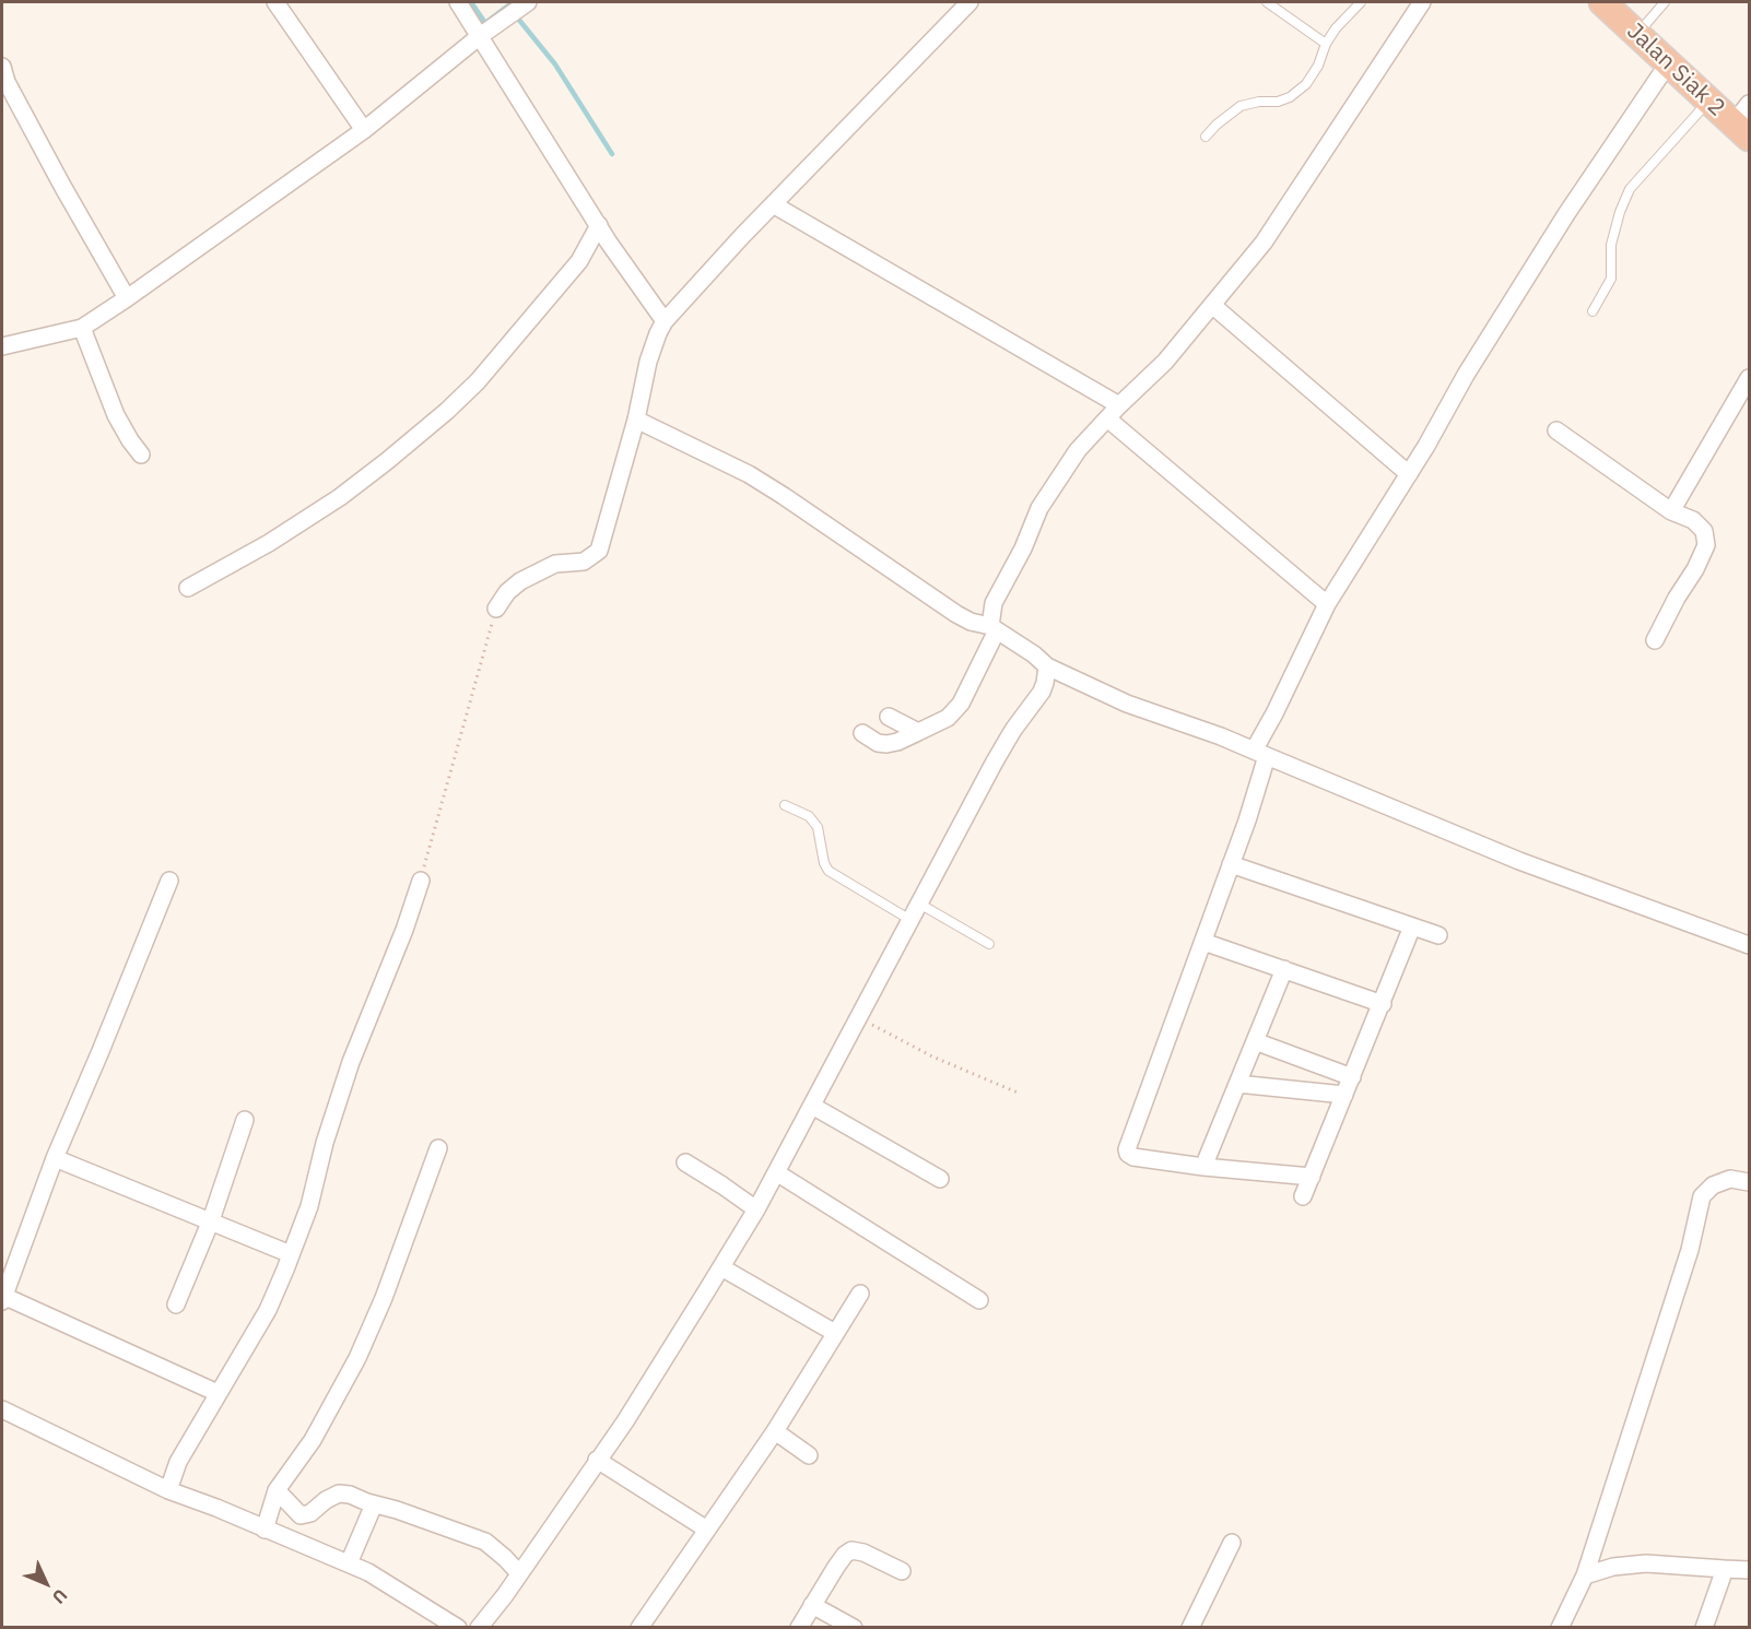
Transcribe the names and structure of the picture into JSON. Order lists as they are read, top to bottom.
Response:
{
  "streets": {
    "highway": ["Jalan Siak 2"]
  },
  "north": "bottom right"
}
